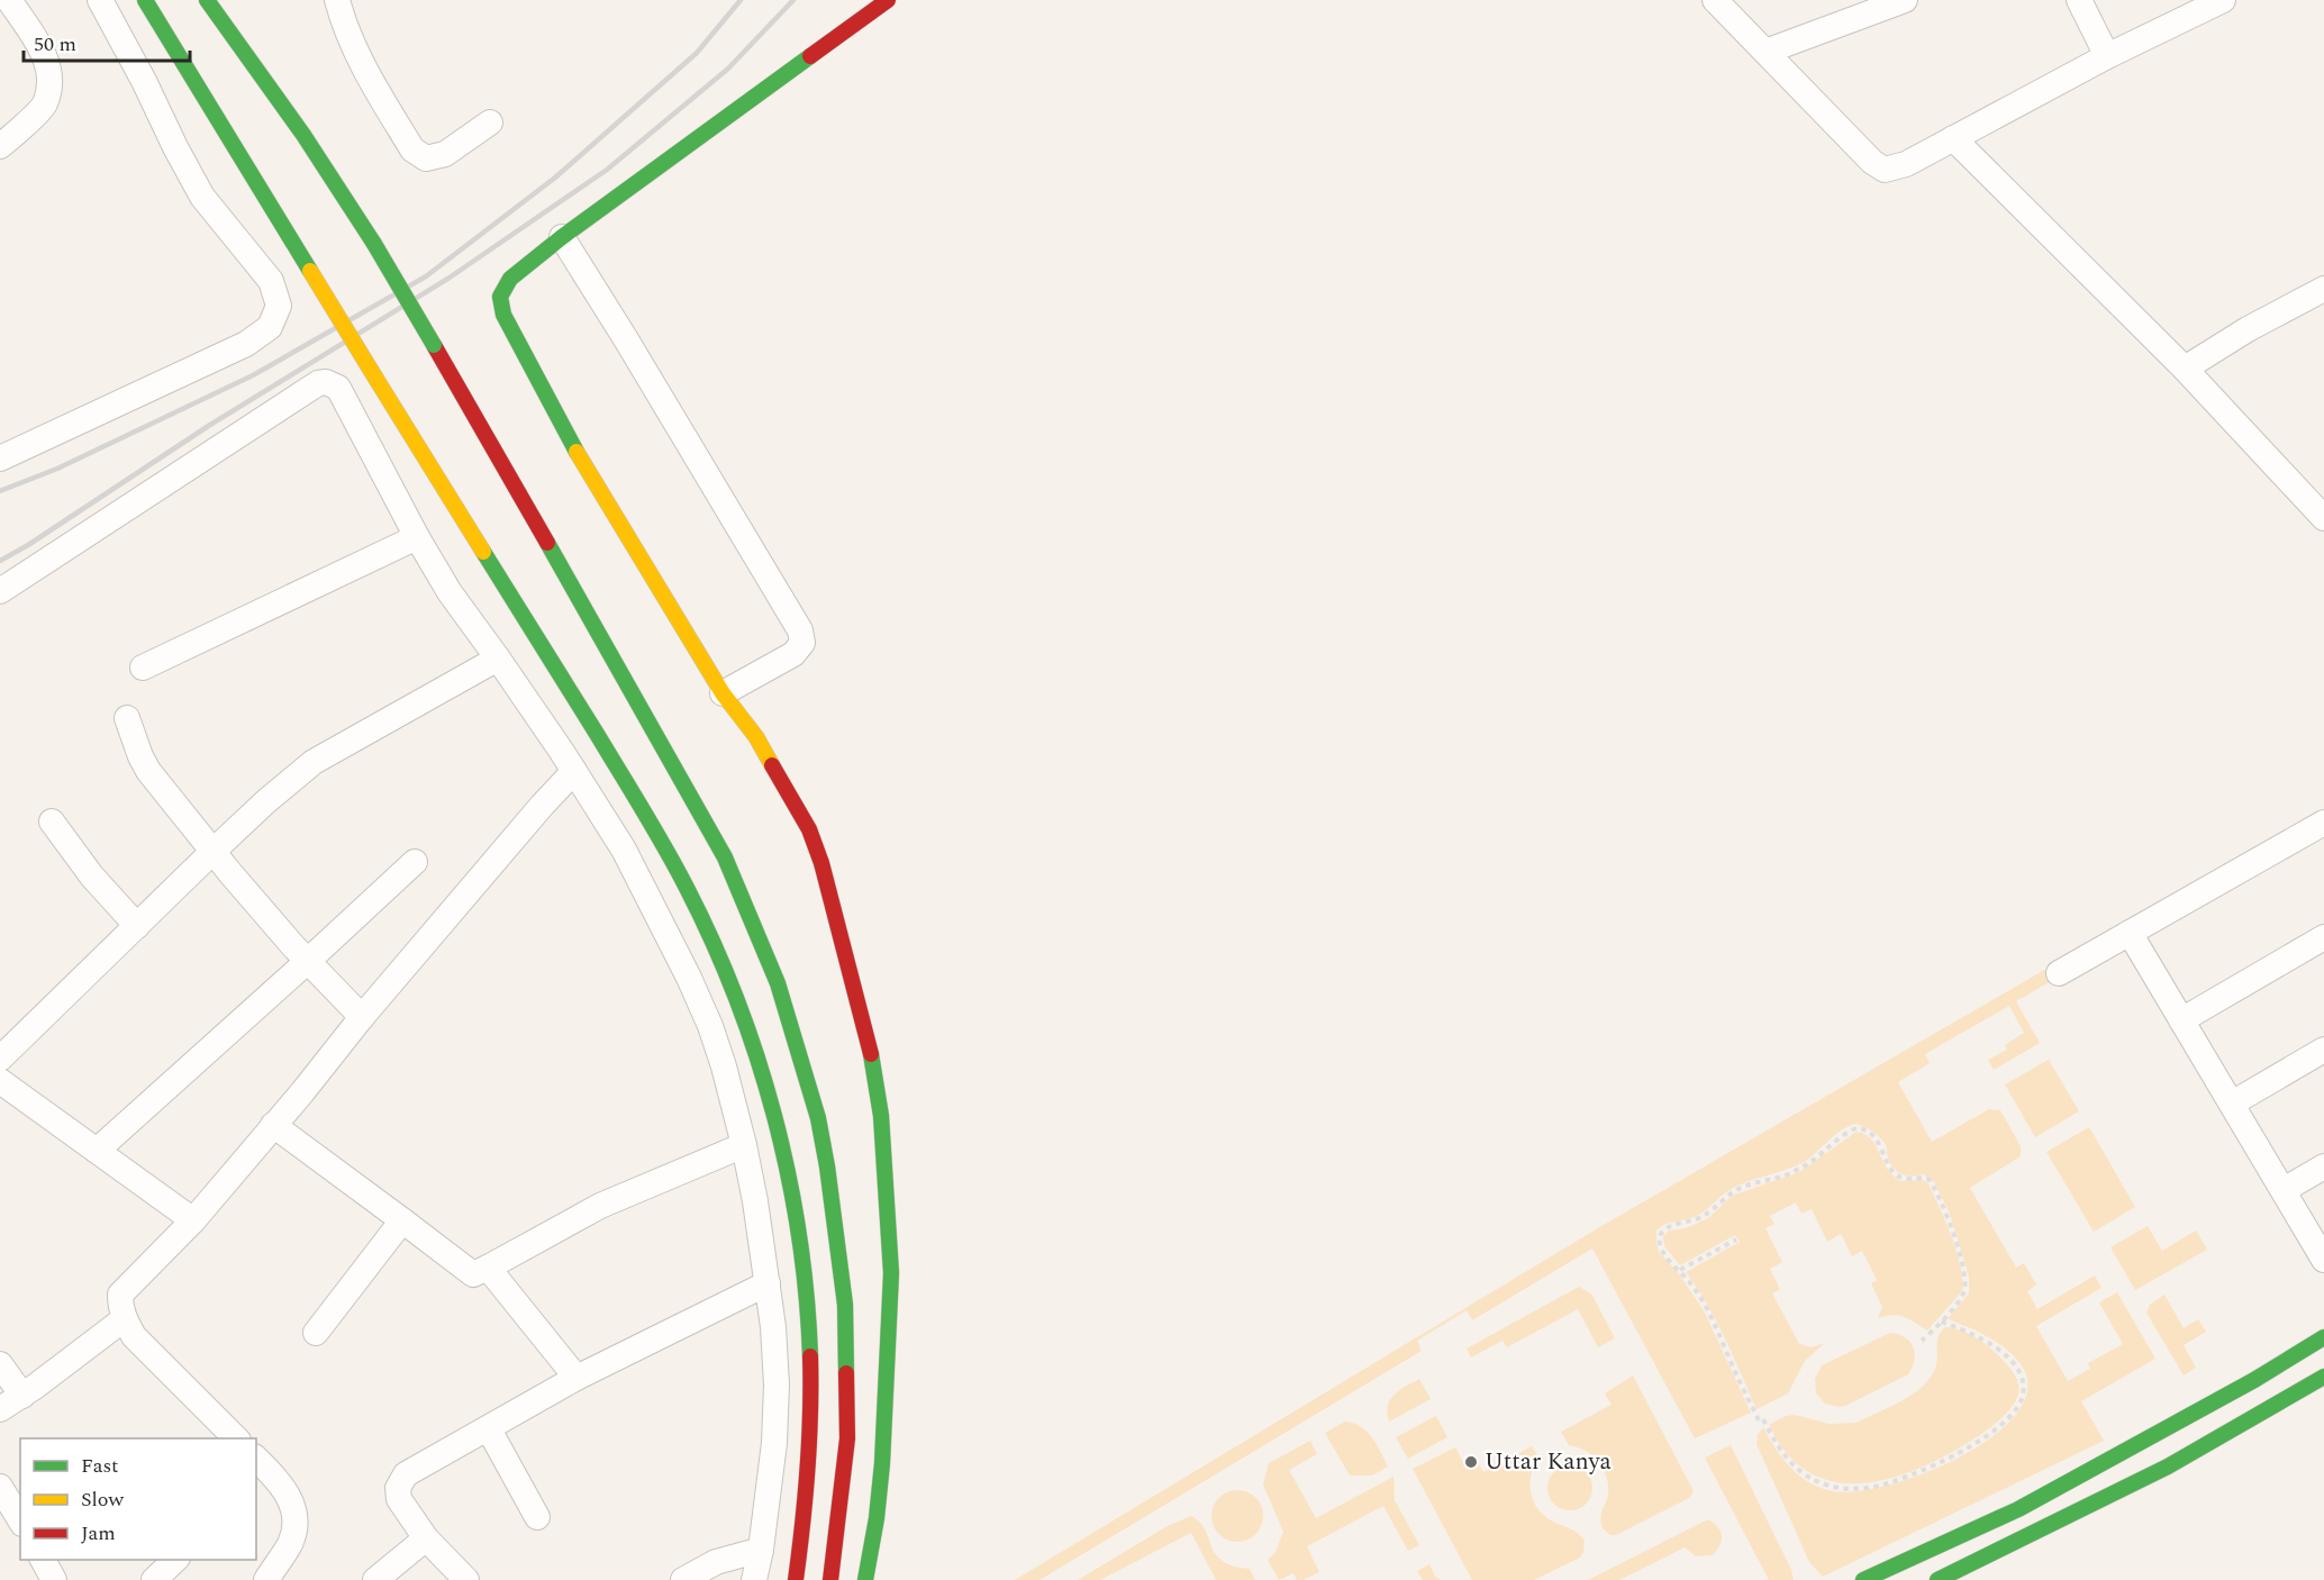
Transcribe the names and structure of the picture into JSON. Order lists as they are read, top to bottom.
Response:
{
  "places": ["Uttar Kanya"],
  "legend": ["Fast", "Slow", "Jam"],
  "scale_bar": "50 m"
}
